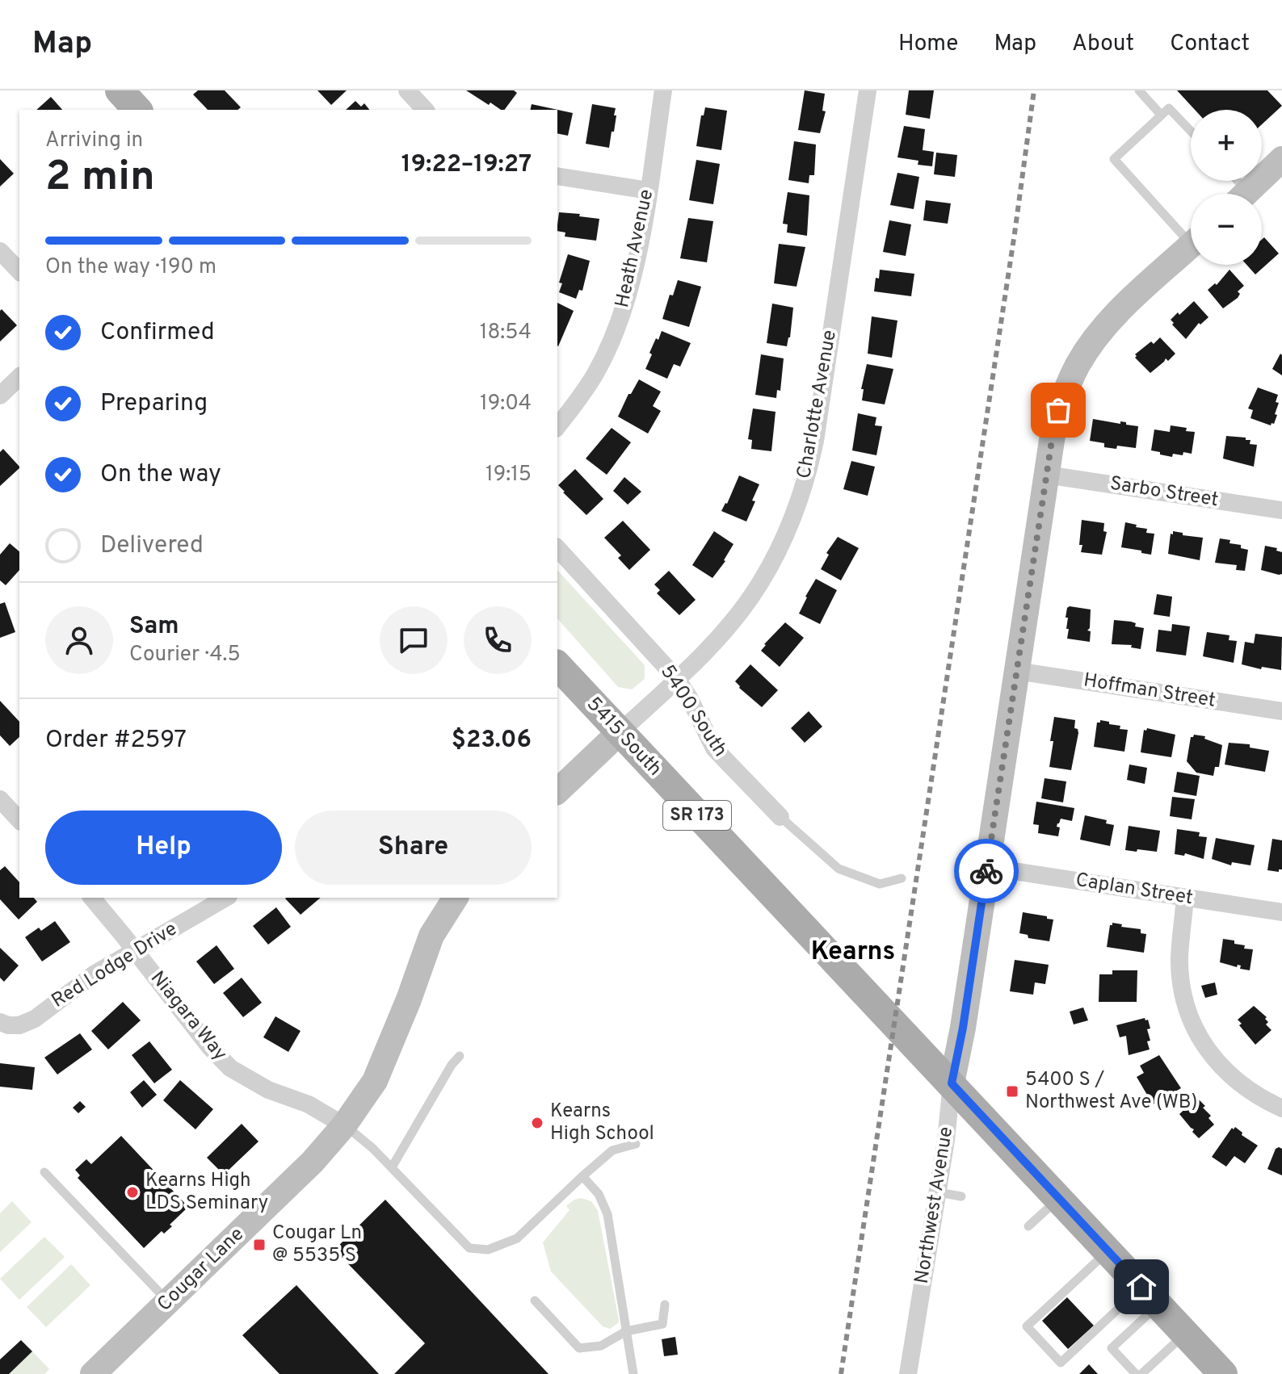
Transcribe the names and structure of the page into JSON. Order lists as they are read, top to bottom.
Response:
{
  "streets": {
    "main road": ["5415 South", "SR 173"],
    "street": [
      "Heath Avenue",
      "Charlotte Avenue",
      "Sarbo Street",
      "Hoffman Street",
      "5400 South",
      "Caplan Street",
      "Red Lodge Drive",
      "Niagara Way",
      "Northwest Avenue",
      "Cougar Lane"
    ]
  },
  "crossings": [
    ["Charlotte Avenue", "5400 South"],
    ["Charlotte Avenue", "5415 South"],
    ["Sarbo Street", "Northwest Avenue"],
    ["Hoffman Street", "Northwest Avenue"],
    ["5415 South", "Northwest Avenue"],
    ["Caplan Street", "Northwest Avenue"],
    ["Red Lodge Drive", "Niagara Way"],
    ["Niagara Way", "Cougar Lane"]
  ],
  "districts": ["Kearns"],
  "places": {
    "transit": ["5400 S / Northwest Ave (WB)", "Cougar Ln @ 5535 S"],
    "other": ["Kearns High School", "Kearns High LDS Seminary"]
  },
  "page": {
    "header": "Map",
    "nav": [
      "Home",
      "Map",
      "About",
      "Contact"
    ],
    "map_buttons": ["+", "−"],
    "heading": ["2 min", "Arriving in", "19:22–19:27"],
    "panel": [
      "Sam",
      "Courier · 4.5",
      "Order #2597",
      "$23.06"
    ],
    "bar": "On the way · 190 m",
    "list": [
      ["Confirmed", "18:54"],
      ["Preparing", "19:04"],
      ["On the way", "19:15"],
      "Delivered"
    ],
    "buttons": ["Help", "Share"]
  }
}
